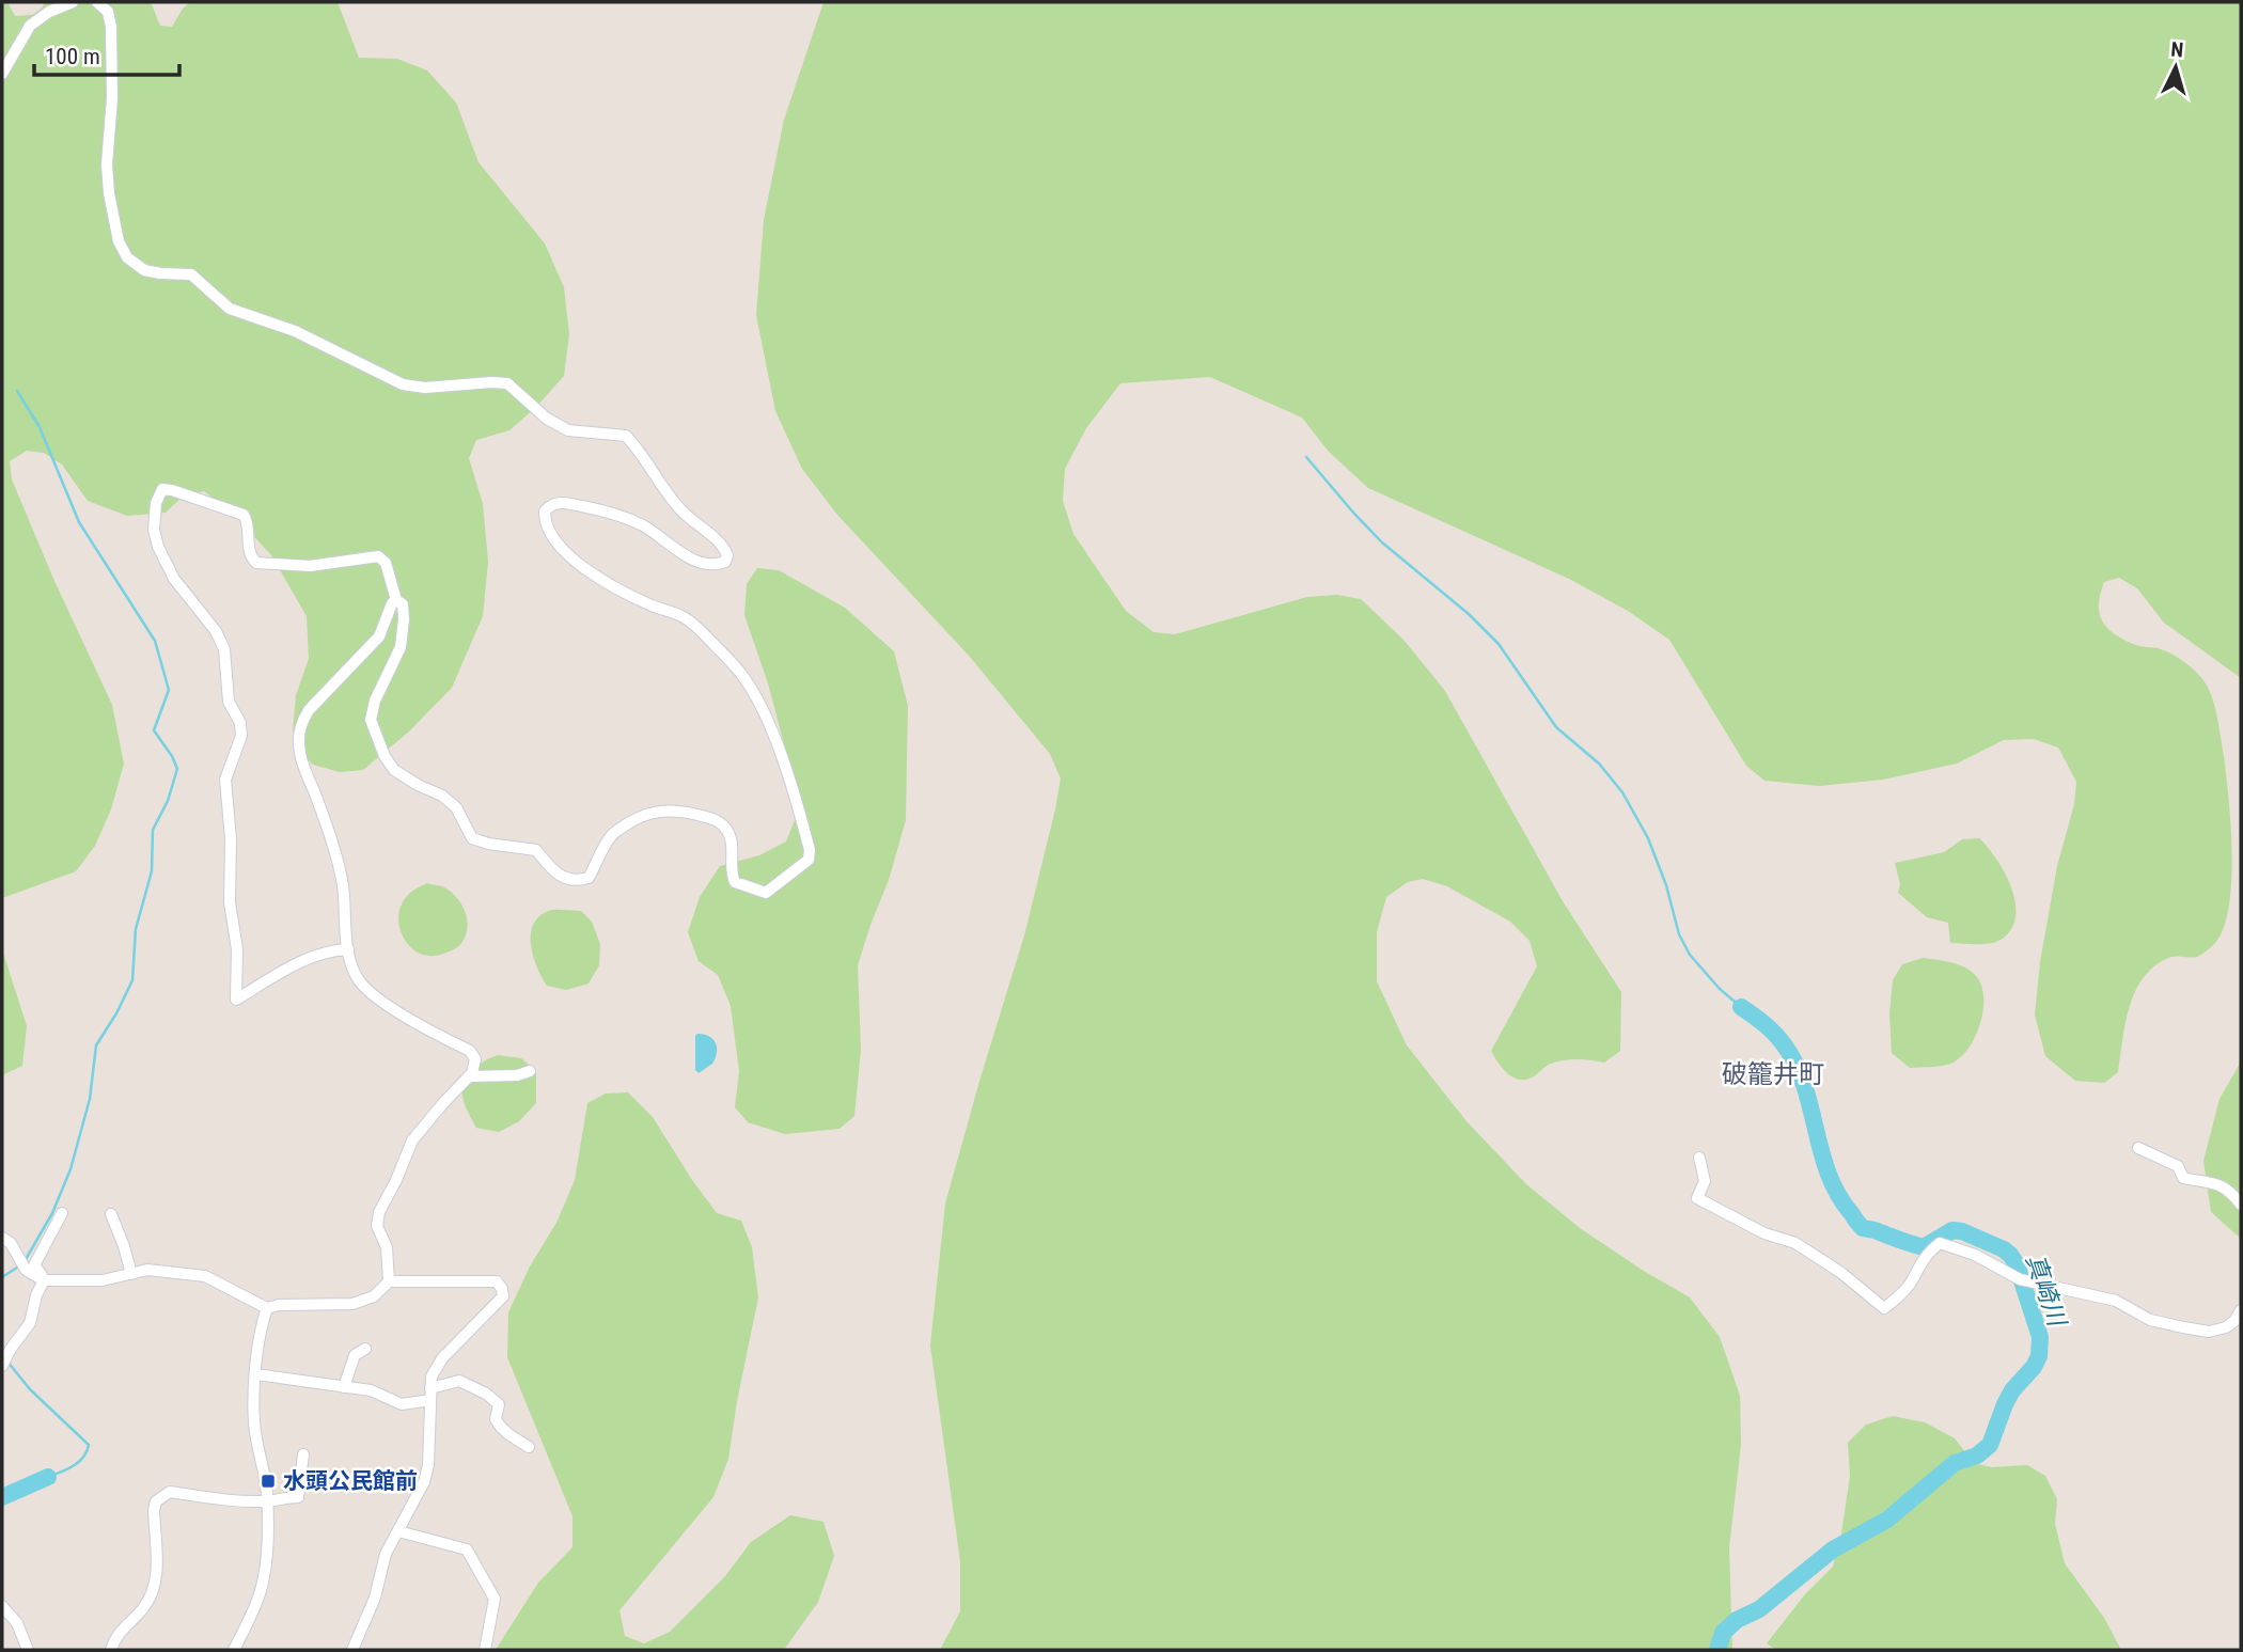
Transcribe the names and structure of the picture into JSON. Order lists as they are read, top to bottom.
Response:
{
  "districts": ["破籠井町"],
  "water": ["真崎川"],
  "places": {
    "transit": ["水頭公民館前"]
  },
  "scale_bar": "100 m",
  "north": "top"
}
